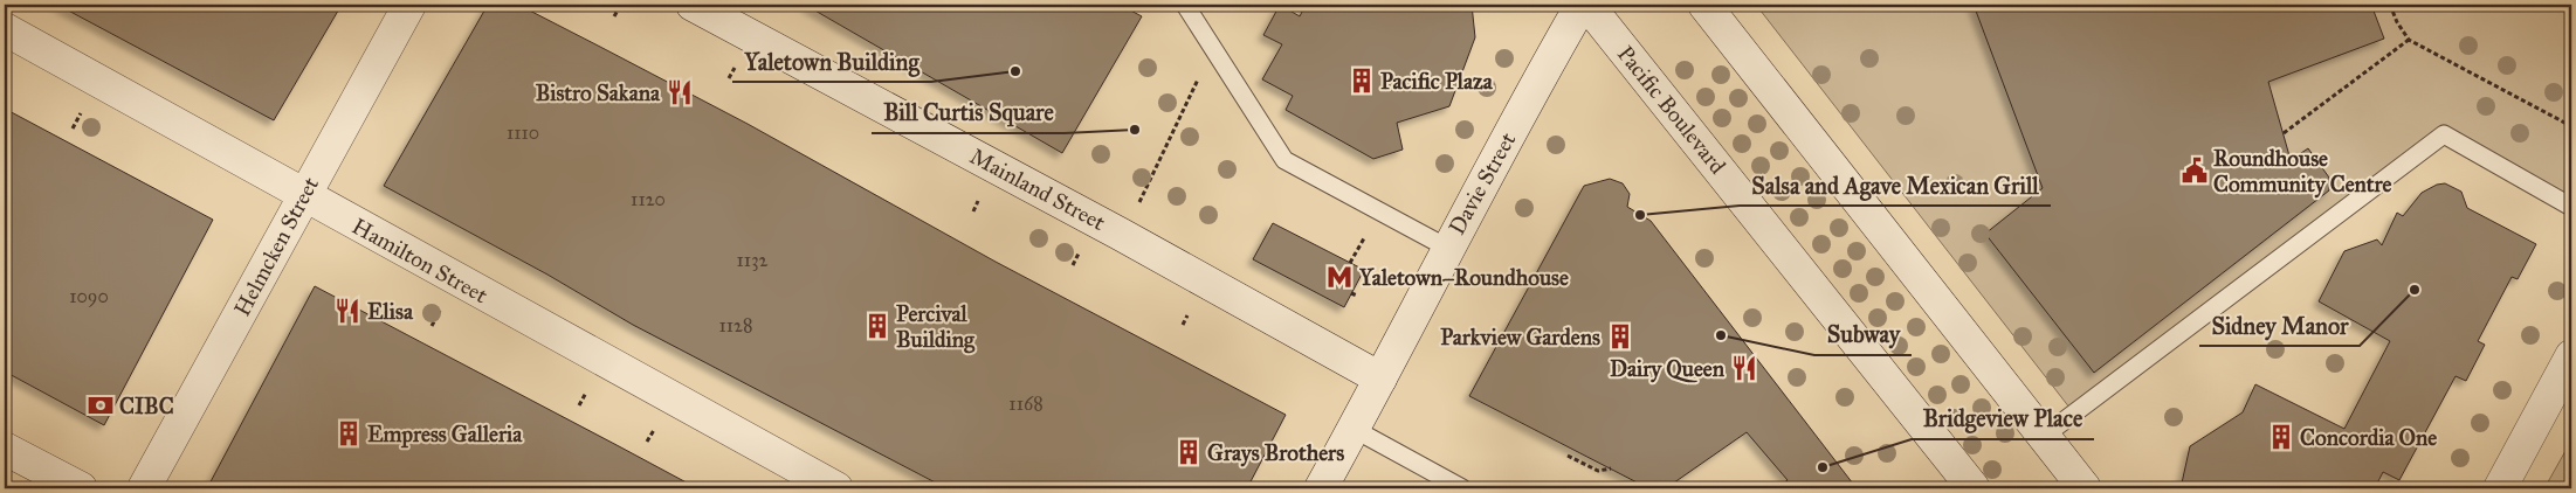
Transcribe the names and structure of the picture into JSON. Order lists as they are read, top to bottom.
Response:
{
  "streets": {
    "street": [
      "Pacific Boulevard",
      "Davie Street",
      "Mainland Street",
      "Helmcken Street",
      "Hamilton Street"
    ]
  },
  "crossings": [
    ["Davie Street", "Mainland Street"],
    ["Helmcken Street", "Hamilton Street"]
  ],
  "places": {
    "other": [
      "Yaletown Building",
      "Bill Curtis Square",
      "Salsa and Agave Mexican Grill",
      "Sidney Manor",
      "Subway",
      "Bridgeview Place"
    ],
    "building": [
      "Pacific Plaza",
      "Percival Building",
      "Parkview Gardens",
      "Empress Galleria",
      "Concordia One",
      "Grays Brothers"
    ],
    "restaurant": ["Bistro Sakana", "Elisa", "Dairy Queen"],
    "public building": ["Roundhouse Community Centre"],
    "metro station": ["Yaletown–Roundhouse"],
    "bank": ["CIBC"]
  },
  "house_numbers": [
    "1110",
    "1120",
    "1132",
    "1090",
    "1128",
    "1168"
  ]
}
